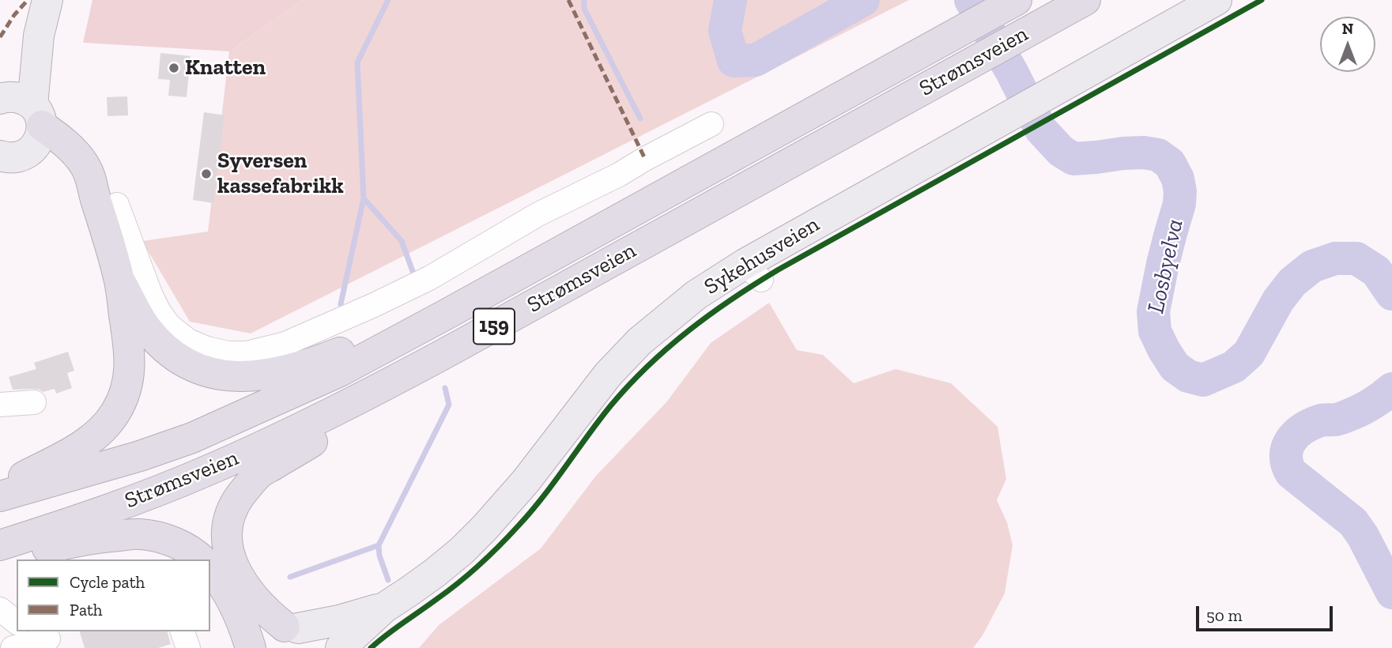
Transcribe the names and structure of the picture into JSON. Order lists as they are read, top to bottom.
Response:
{
  "streets": {
    "highway": ["Strømsveien", "159"],
    "main road": ["Sykehusveien"]
  },
  "water": ["Losbyelva"],
  "places": ["Knatten", "Syversen kassefabrikk"],
  "legend": ["Cycle path", "Path"],
  "scale_bar": "50 m",
  "north": "top"
}
